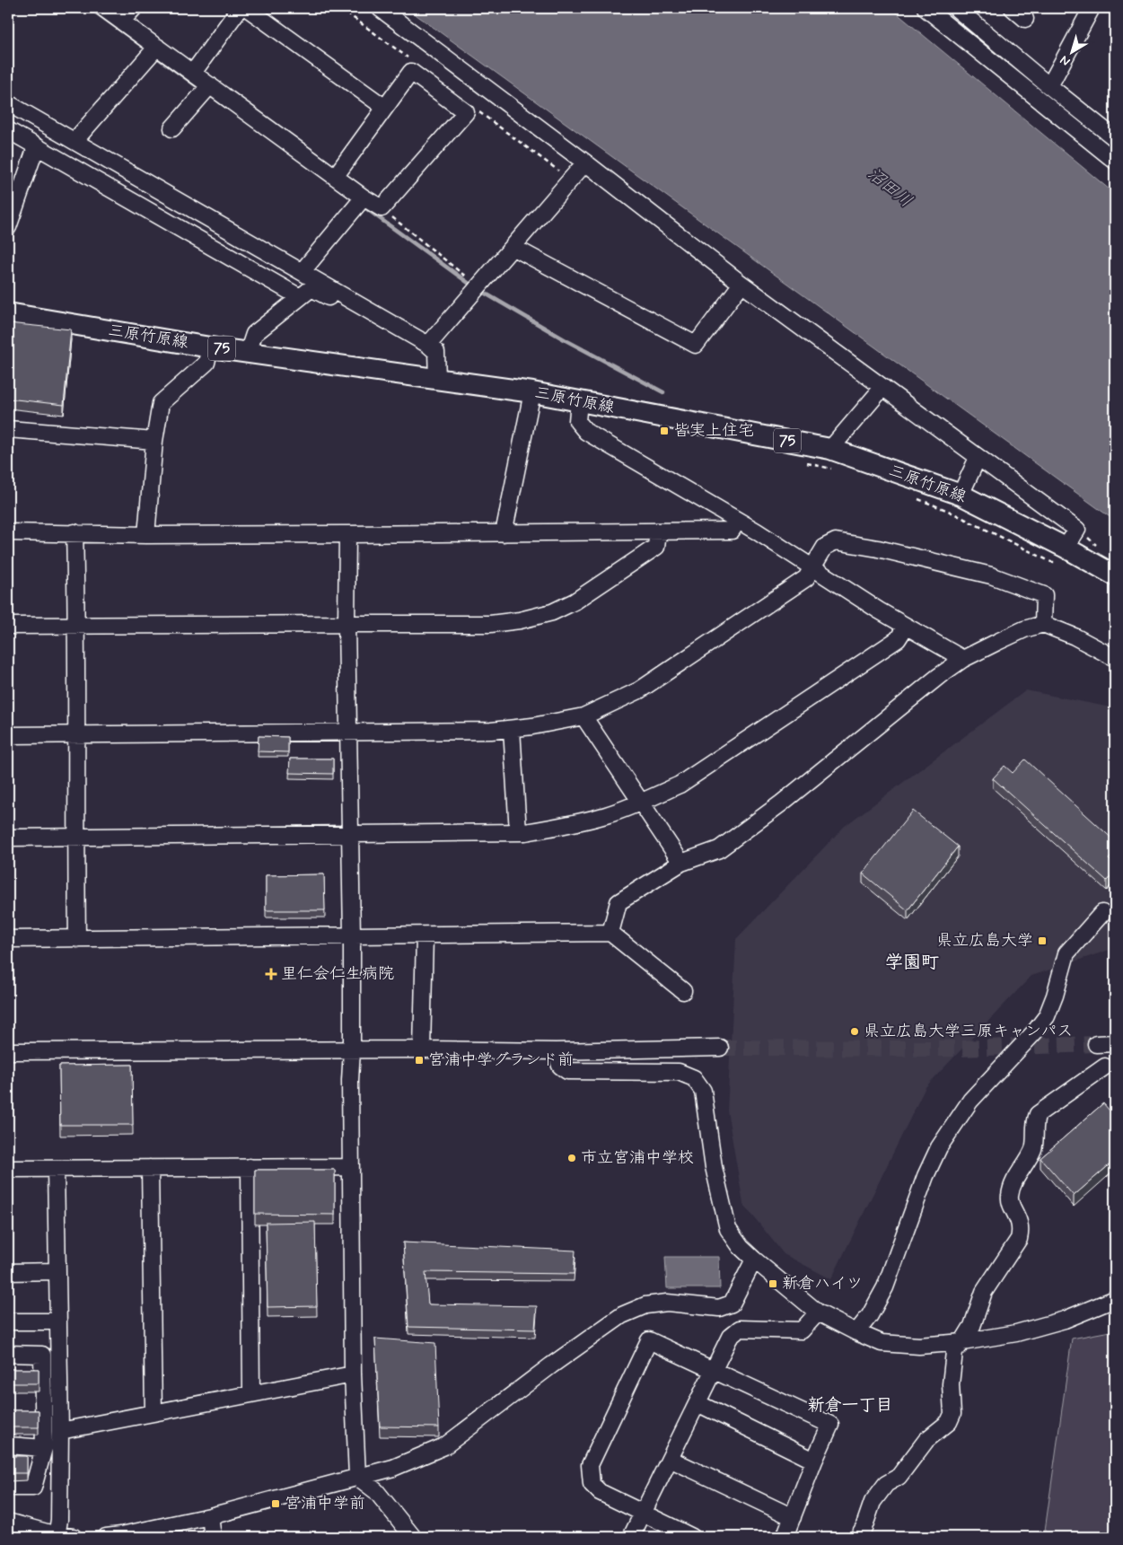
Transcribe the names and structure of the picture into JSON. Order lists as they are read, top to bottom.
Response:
{
  "streets": {
    "main road": ["三原竹原線", "75"]
  },
  "districts": ["学園町", "新倉一丁目"],
  "water": ["沼田川"],
  "places": {
    "transit": [
      "皆実上住宅",
      "県立広島大学",
      "宮浦中学グランド前",
      "新倉ハイツ",
      "宮浦中学前"
    ],
    "health": ["里仁会仁生病院"],
    "other": ["県立広島大学三原キャンパス", "市立宮浦中学校"]
  },
  "north": "bottom left"
}
